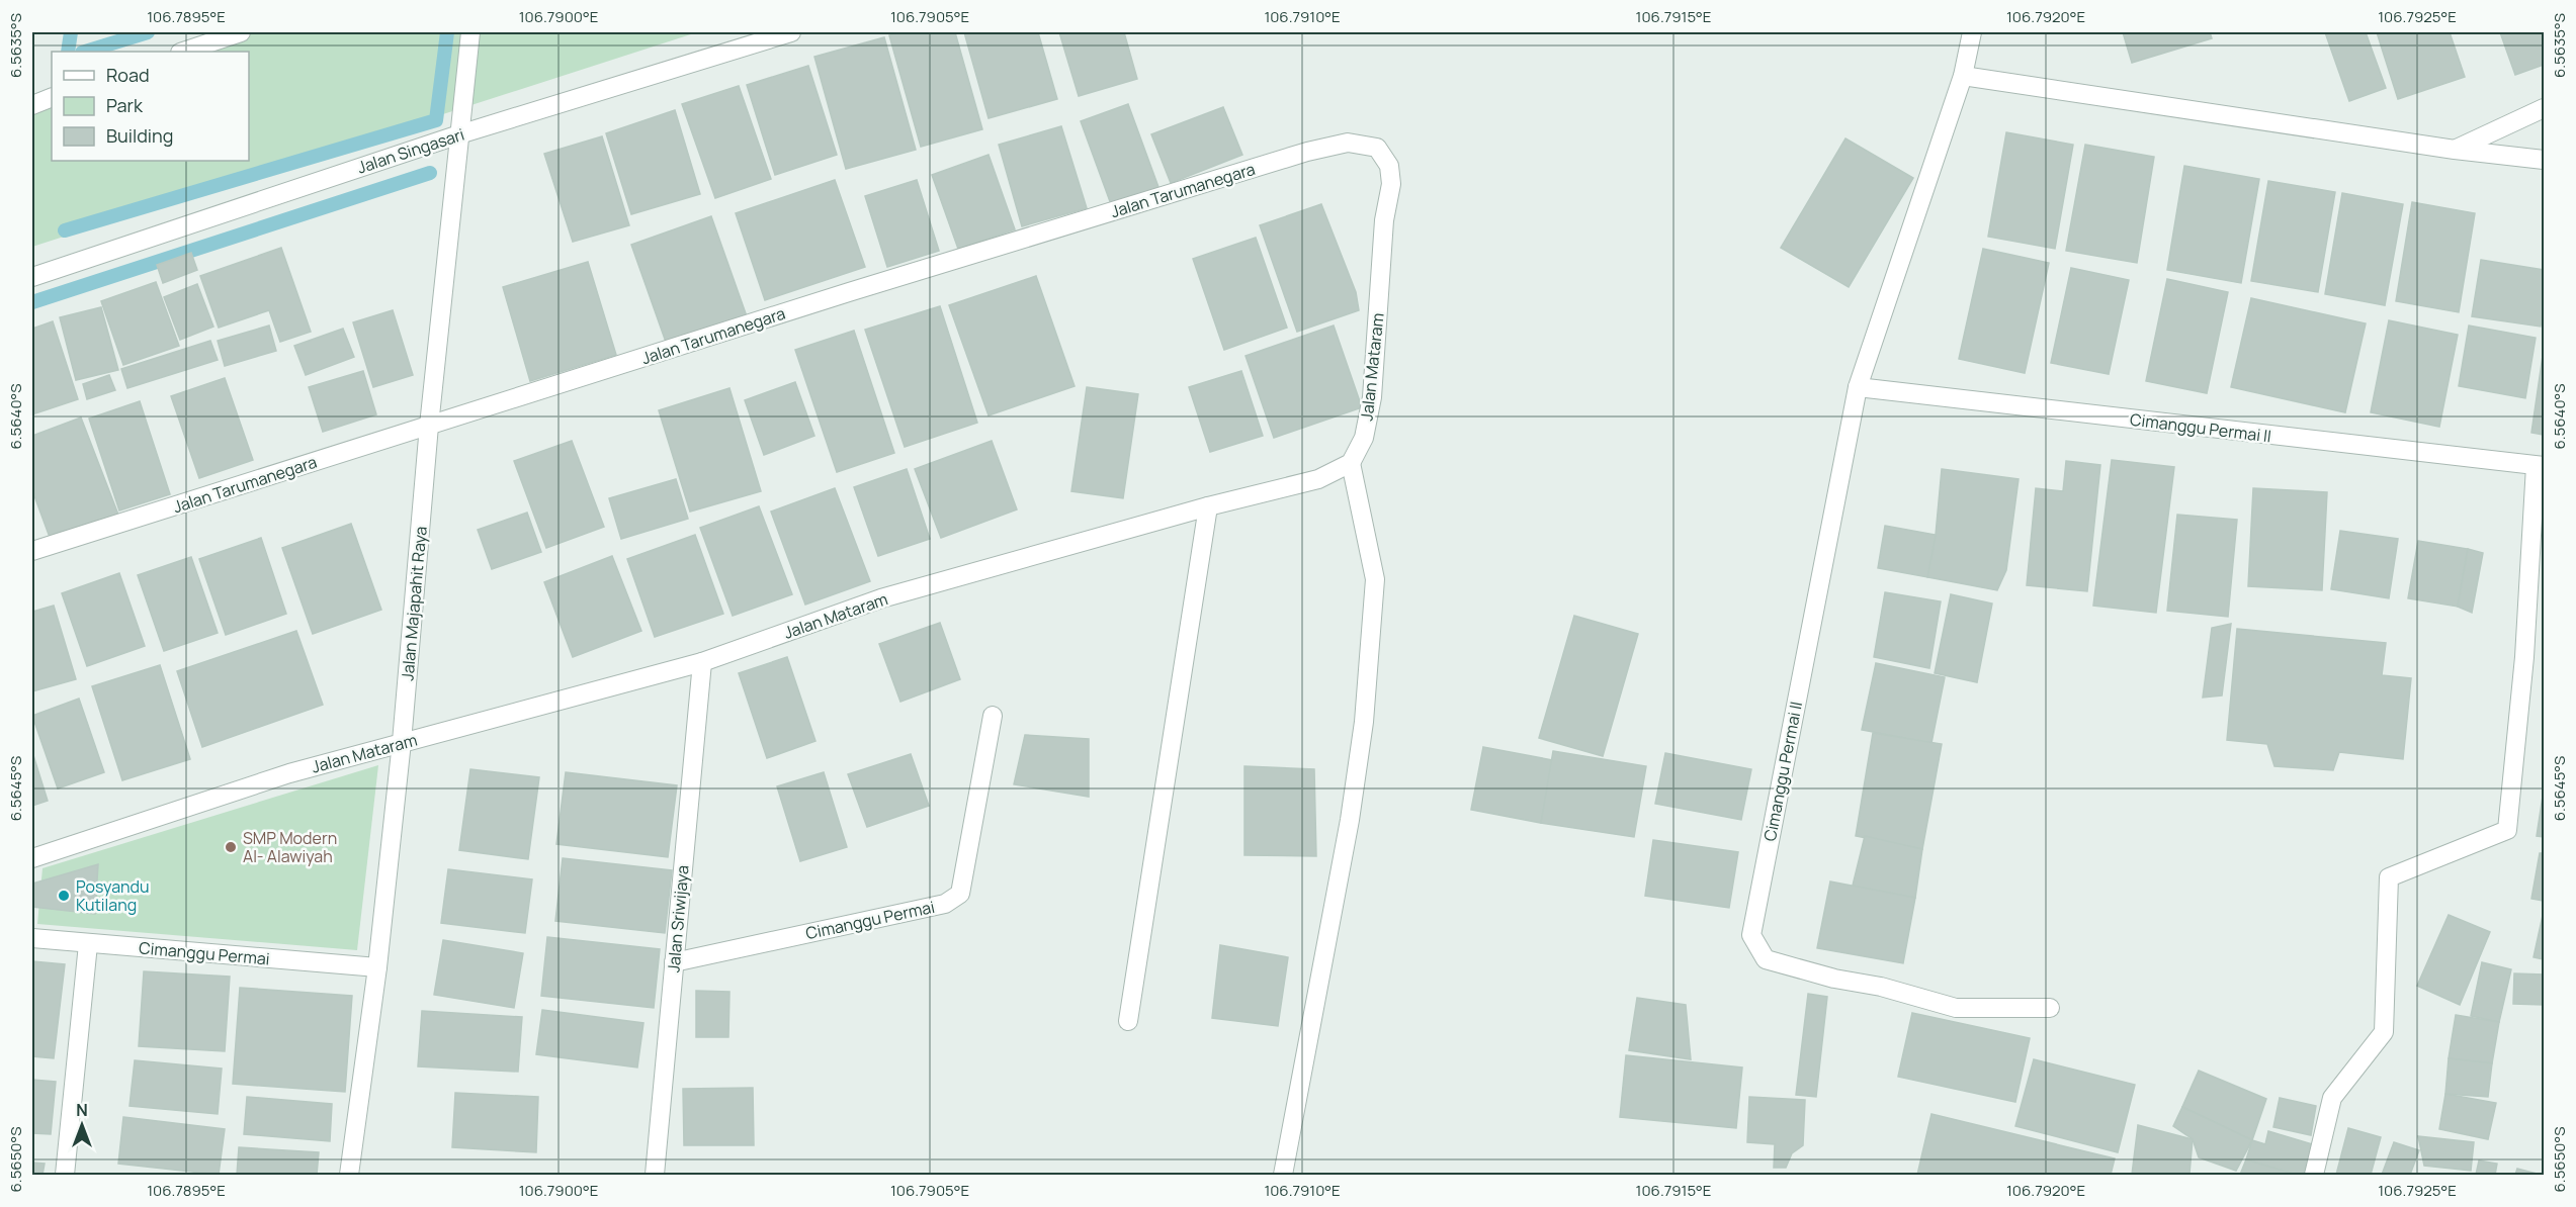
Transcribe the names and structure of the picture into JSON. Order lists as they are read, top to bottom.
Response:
{
  "streets": {
    "street": [
      "Jalan Singasari",
      "Jalan Tarumanegara",
      "Jalan Mataram",
      "Cimanggu Permai II",
      "Jalan Majapahit Raya",
      "Jalan Sriwijaya",
      "Cimanggu Permai"
    ]
  },
  "crossings": [
    ["Jalan Singasari", "Jalan Majapahit Raya"],
    ["Jalan Tarumanegara", "Jalan Mataram"],
    ["Jalan Tarumanegara", "Jalan Majapahit Raya"],
    ["Jalan Mataram", "Jalan Majapahit Raya"],
    ["Jalan Mataram", "Jalan Sriwijaya"],
    ["Jalan Majapahit Raya", "Cimanggu Permai"],
    ["Jalan Sriwijaya", "Cimanggu Permai"]
  ],
  "places": ["SMP Modern Al- Alawiyah", "Posyandu Kutilang"],
  "legend": ["Road", "Park", "Building"],
  "north": "top",
  "coordinates": [
    "106.7895°E",
    "106.7900°E",
    "106.7905°E",
    "106.7910°E",
    "106.7915°E",
    "106.7920°E",
    "106.7925°E",
    "6.5635°S",
    "6.5640°S",
    "6.5645°S",
    "6.5650°S"
  ]
}
